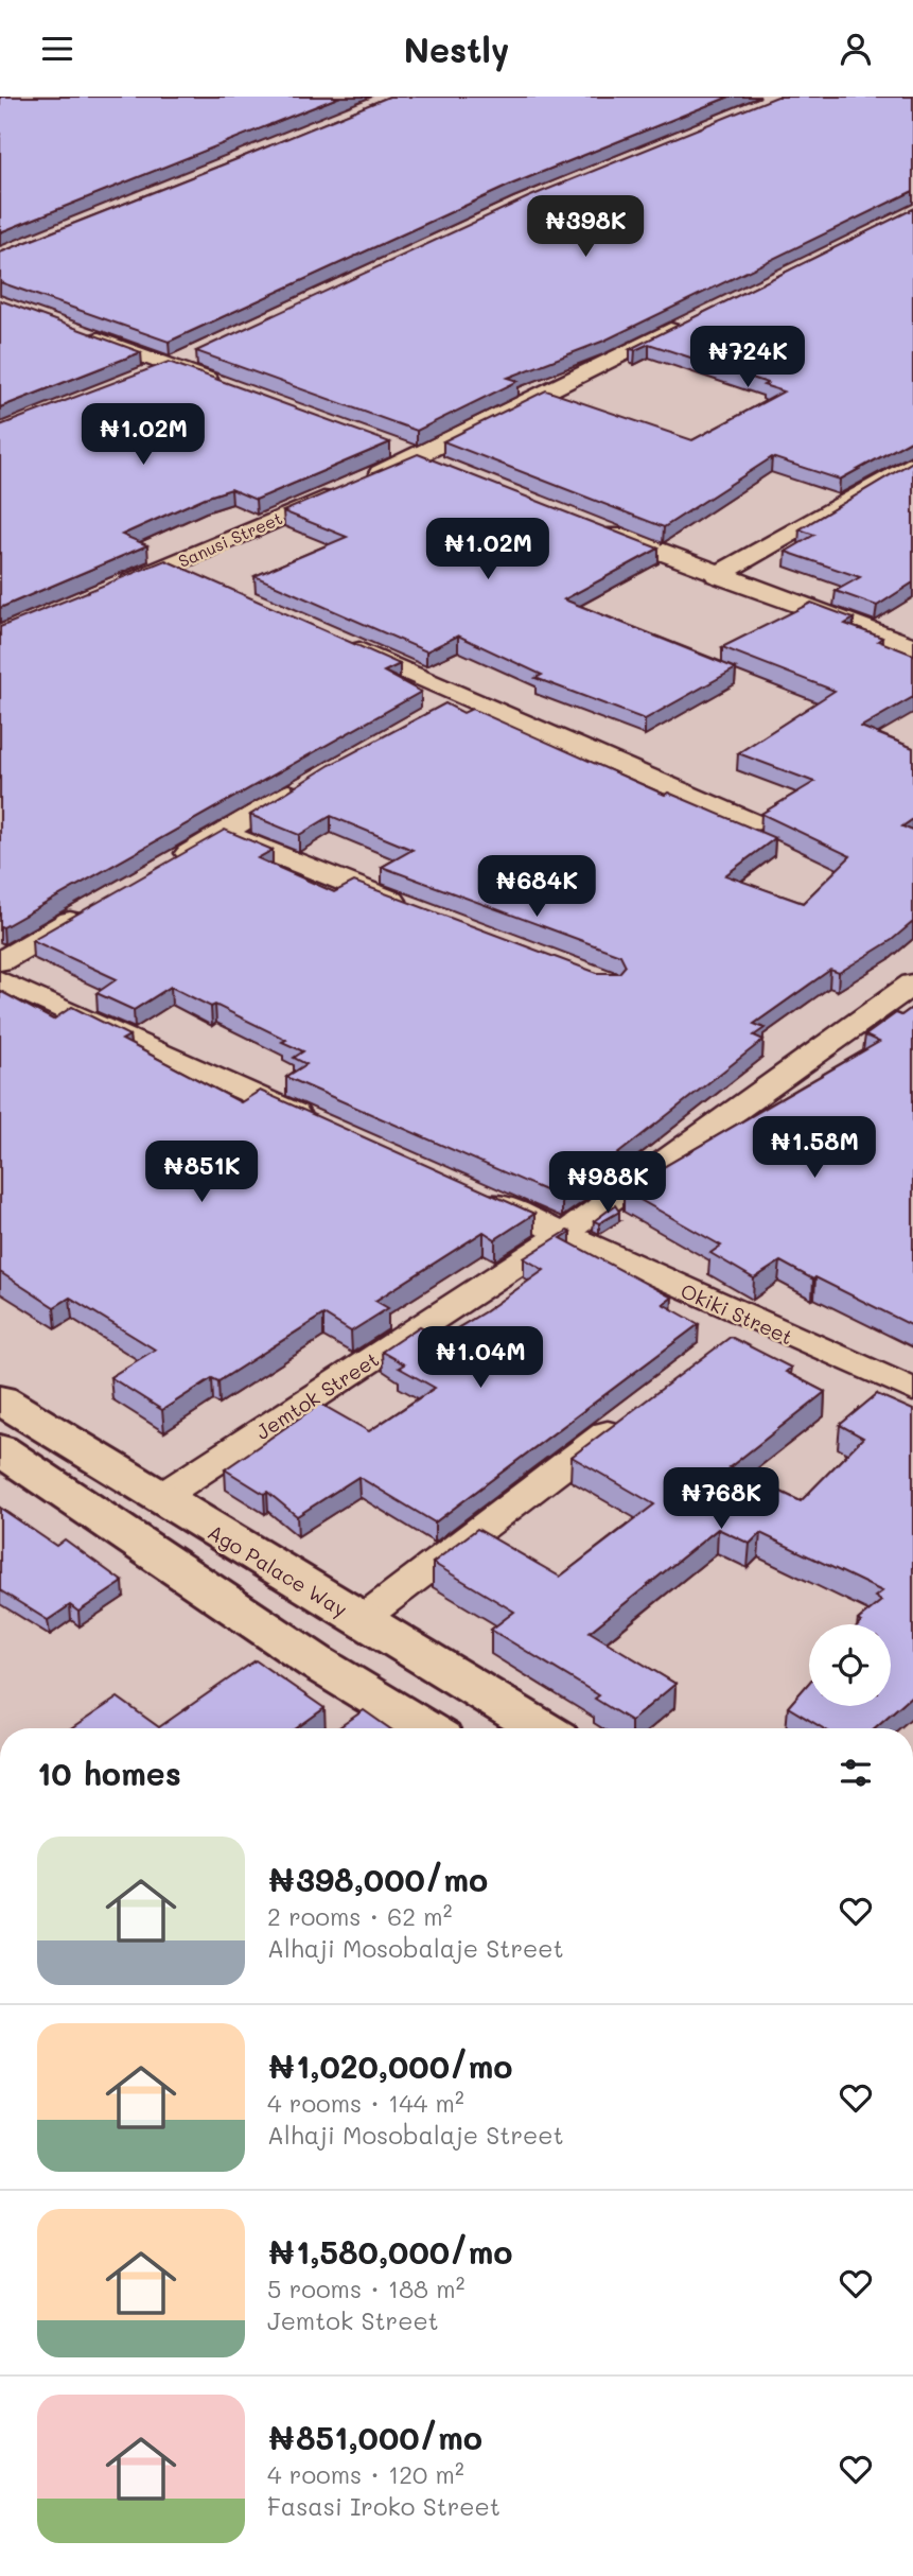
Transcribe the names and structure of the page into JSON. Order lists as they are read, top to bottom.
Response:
{
  "streets": {
    "main road": ["Ago Palace Way"],
    "street": ["Sanusi Street", "Okiki Street", "Jemtok Street"]
  },
  "crossings": [
    ["Okiki Street", "Jemtok Street"],
    ["Jemtok Street", "Ago Palace Way"]
  ],
  "page": {
    "header": "Nestly",
    "price": [
      "₦398K",
      "₦724K",
      "₦1.02M",
      "₦1.02M",
      "₦684K",
      "₦1.58M",
      "₦851K",
      "₦988K",
      "₦1.04M",
      "₦768K"
    ],
    "heading": "10 homes",
    "list": [
      {
        "name": "₦398,000/mo",
        "note": "2 rooms · 62 m² · Alhaji Mosobalaje Street"
      },
      {
        "name": "₦1,020,000/mo",
        "note": "4 rooms · 144 m² · Alhaji Mosobalaje Street"
      },
      {
        "name": "₦1,580,000/mo",
        "note": "5 rooms · 188 m² · Jemtok Street"
      },
      {
        "name": "₦851,000/mo",
        "note": "4 rooms · 120 m² · Fasasi Iroko Street"
      }
    ]
  }
}
